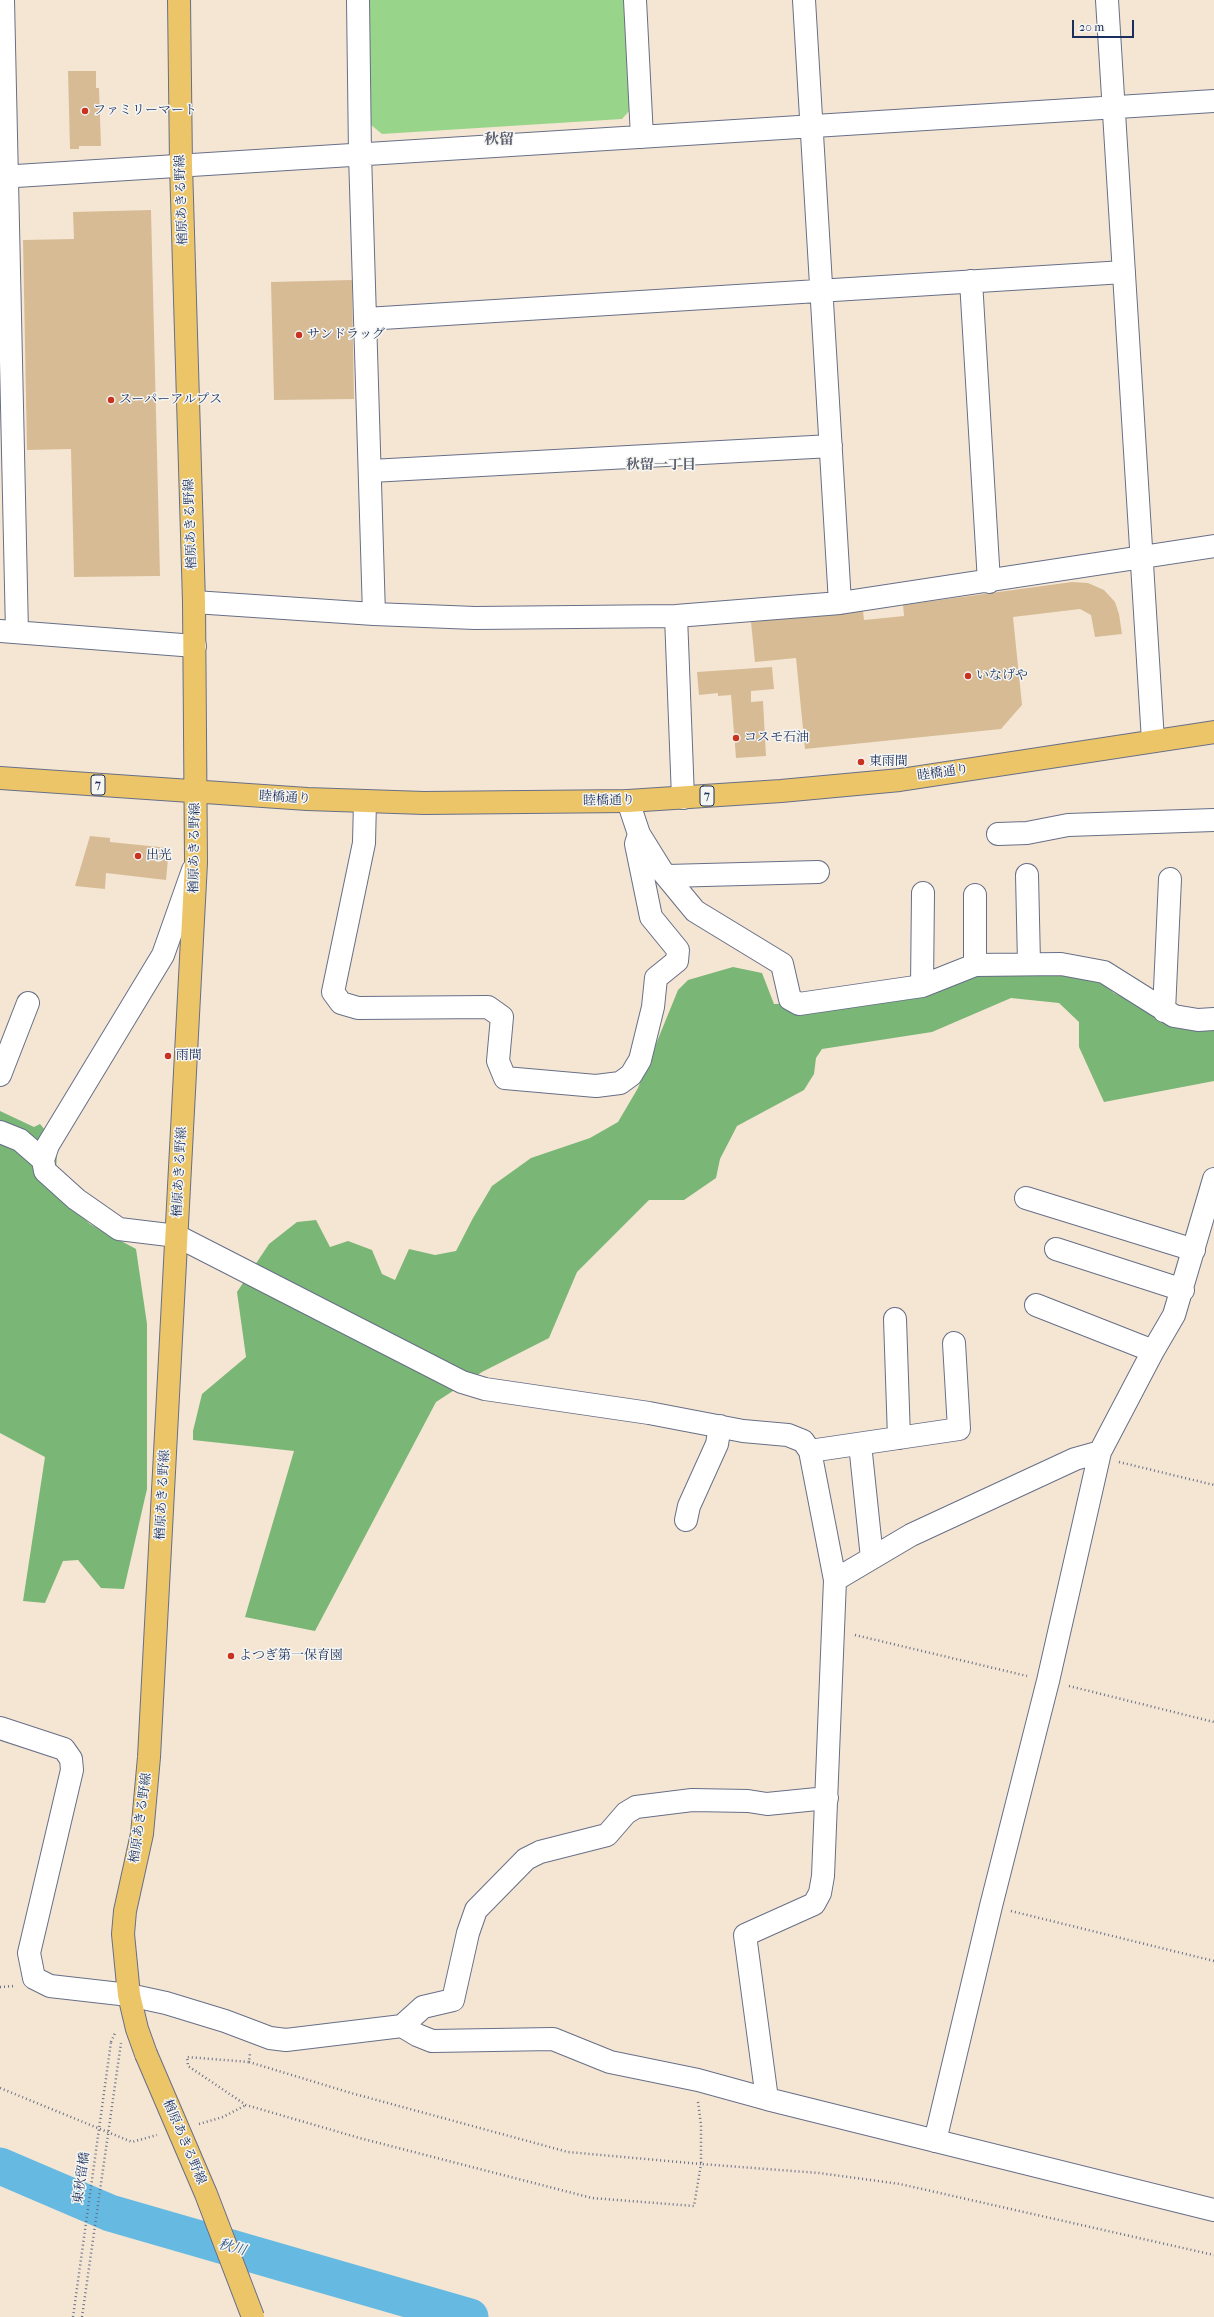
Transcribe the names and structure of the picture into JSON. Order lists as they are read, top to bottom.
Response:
{
  "streets": {
    "main road": ["楢原あきる野線", "睦橋通り", "7"],
    "path": ["東秋留橋"]
  },
  "crossings": [
    ["楢原あきる野線", "睦橋通り"]
  ],
  "districts": ["秋留", "秋留一丁目"],
  "water": ["秋川"],
  "places": [
    "ファミリーマート",
    "サンドラッグ",
    "スーパーアルプス",
    "いなげや",
    "コスモ石油",
    "東雨間",
    "出光",
    "雨間",
    "よつぎ第一保育園"
  ],
  "scale_bar": "20 m"
}
